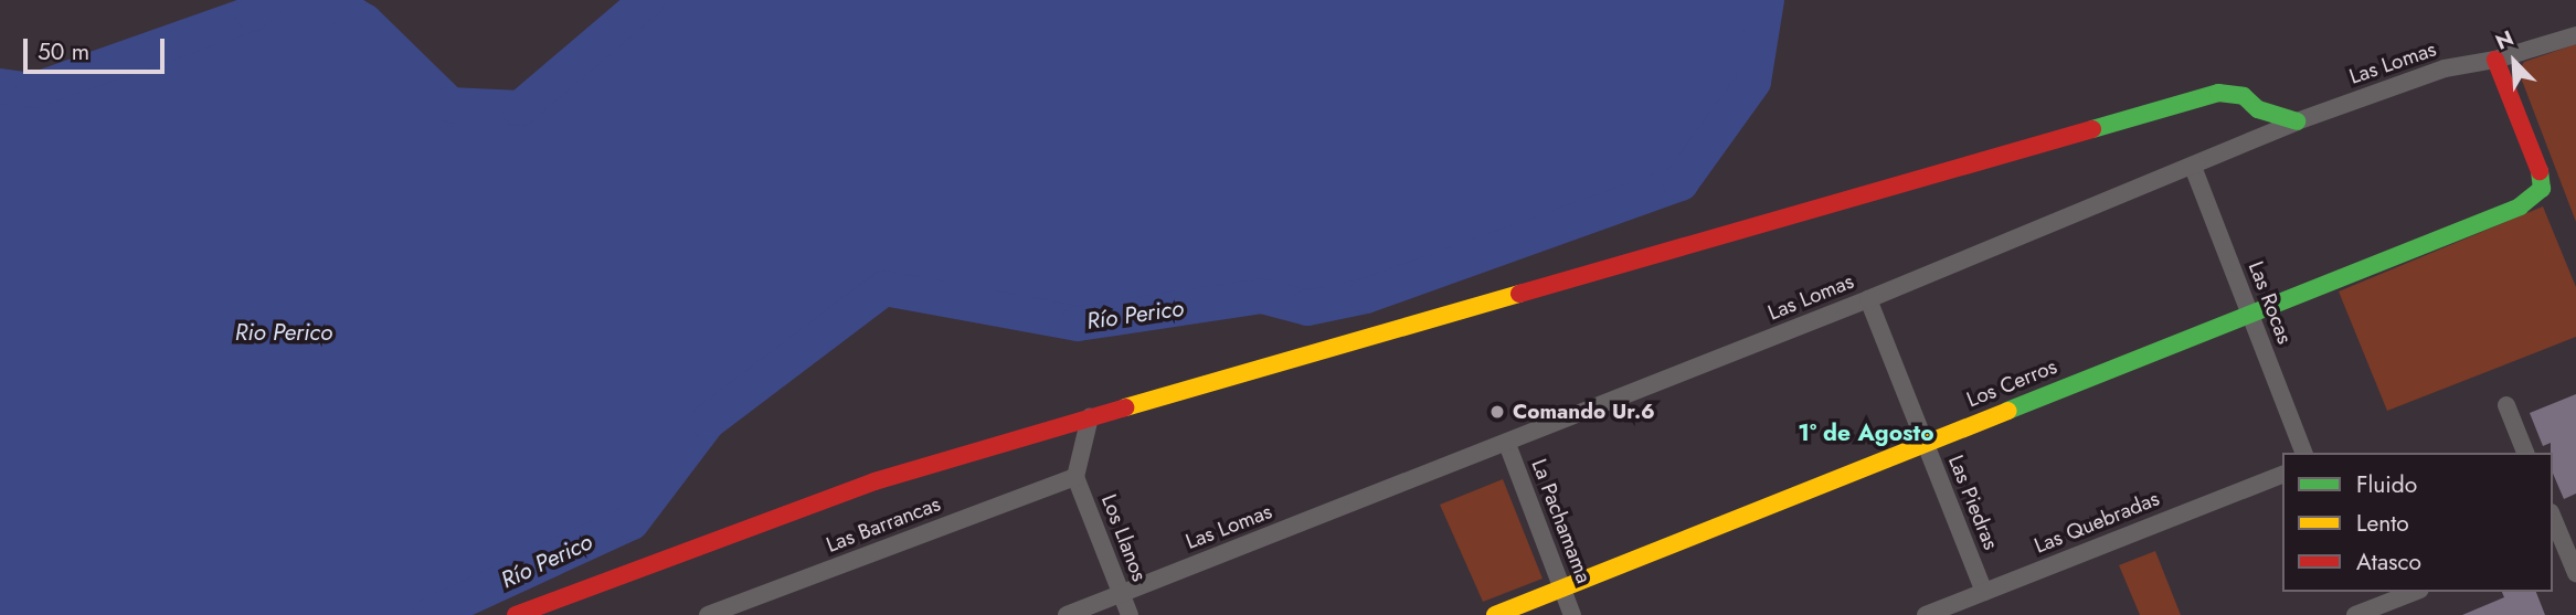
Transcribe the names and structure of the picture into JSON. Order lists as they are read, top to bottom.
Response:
{
  "streets": {
    "street": [
      "Las Lomas",
      "Las Rocas",
      "Los Cerros",
      "Las Piedras",
      "La Pachamama",
      "Las Quebradas",
      "Las Barrancas",
      "Los Llanos"
    ]
  },
  "crossings": [
    ["Las Lomas", "Las Rocas"],
    ["Las Lomas", "Los Cerros"],
    ["Las Lomas", "Las Piedras"],
    ["Las Lomas", "La Pachamama"],
    ["Las Lomas", "Los Llanos"],
    ["Las Rocas", "Los Cerros"],
    ["Los Cerros", "Las Piedras"],
    ["Los Cerros", "La Pachamama"],
    ["Las Piedras", "Las Quebradas"],
    ["Las Barrancas", "Los Llanos"]
  ],
  "districts": ["1º de Agosto"],
  "water": ["Río Perico", "Rio Perico"],
  "places": ["Comando Ur.6"],
  "legend": ["Fluido", "Lento", "Atasco"],
  "scale_bar": "50 m",
  "north": "top left"
}
